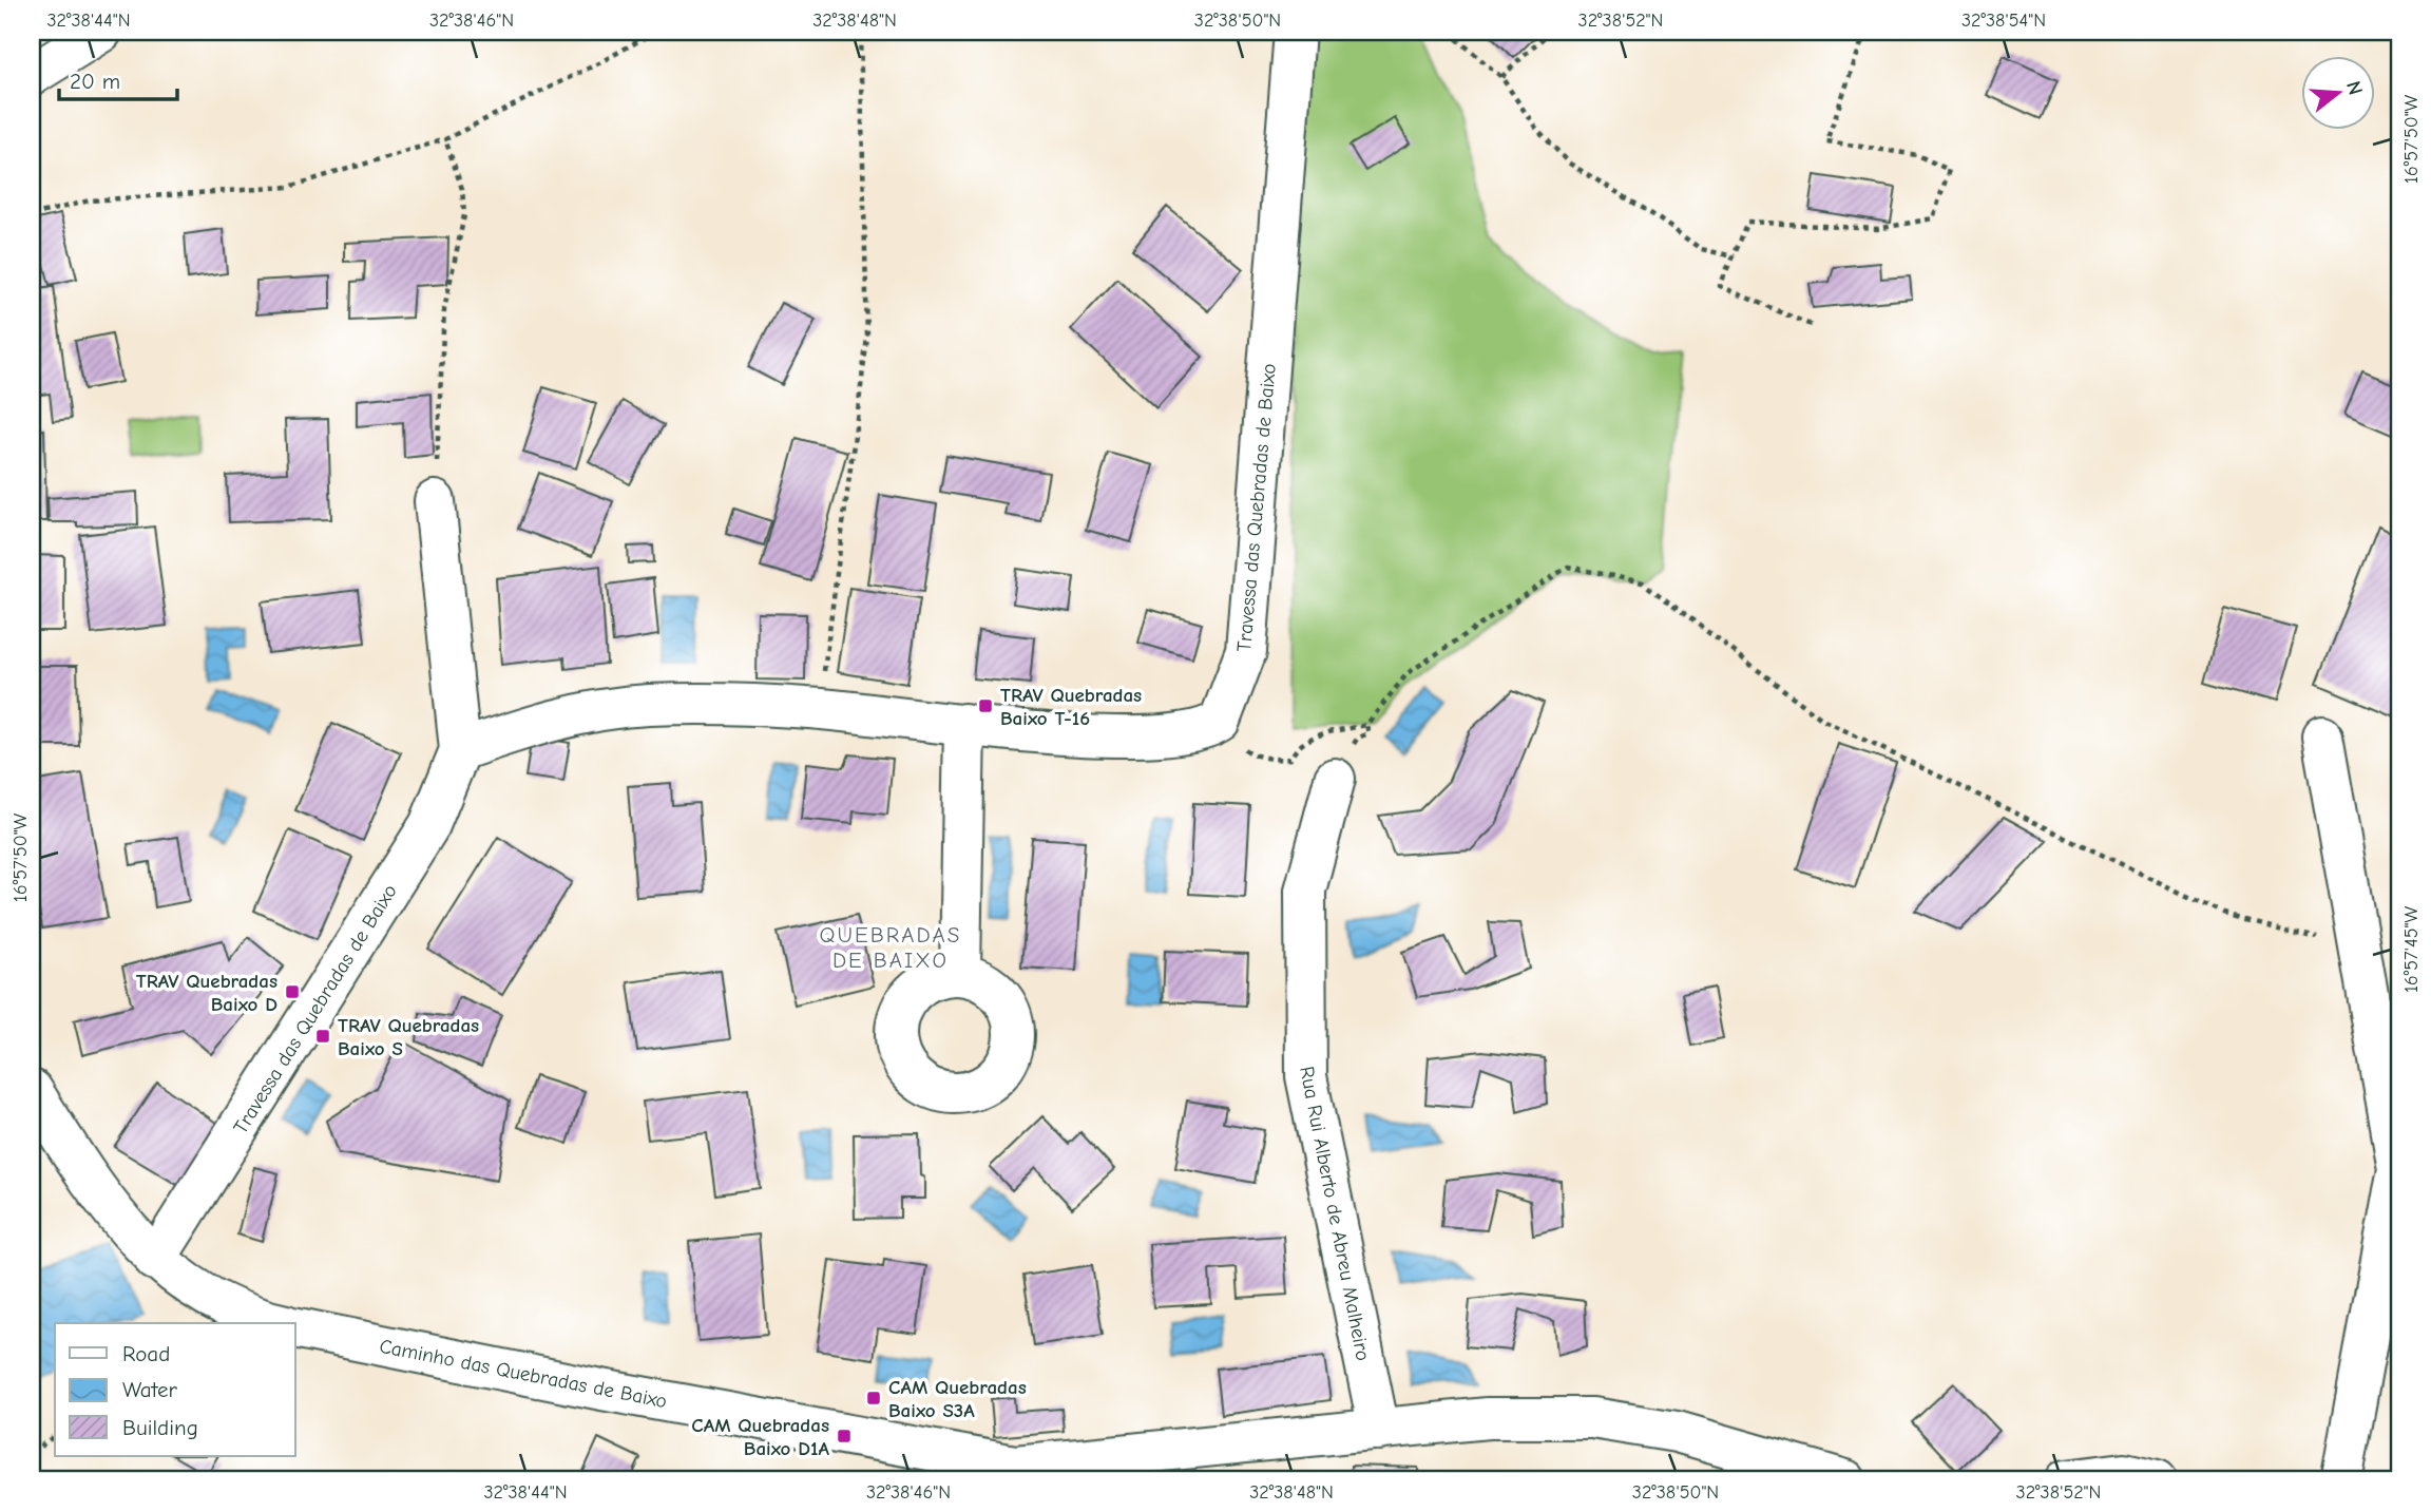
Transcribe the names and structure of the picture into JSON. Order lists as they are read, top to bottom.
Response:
{
  "streets": {
    "street": ["Travessa das Quebradas de Baixo", "Rua Rui Alberto de Abreu Malheiro", "Caminho das Quebradas de Baixo"]
  },
  "crossings": [
    ["Rua Rui Alberto de Abreu Malheiro", "Caminho das Quebradas de Baixo"]
  ],
  "districts": ["QUEBRADAS DE BAIXO"],
  "places": {
    "transit": [
      "TRAV Quebradas Baixo T-16",
      "TRAV Quebradas Baixo D",
      "TRAV Quebradas Baixo S",
      "CAM Quebradas Baixo S3A",
      "CAM Quebradas Baixo D1A"
    ]
  },
  "legend": ["Road", "Water", "Building"],
  "scale_bar": "20 m",
  "north": "right",
  "coordinates": [
    "32°38'44\"N",
    "32°38'46\"N",
    "32°38'48\"N",
    "32°38'50\"N",
    "32°38'52\"N",
    "32°38'54\"N",
    "16°57'50\"W",
    "16°57'45\"W"
  ]
}
